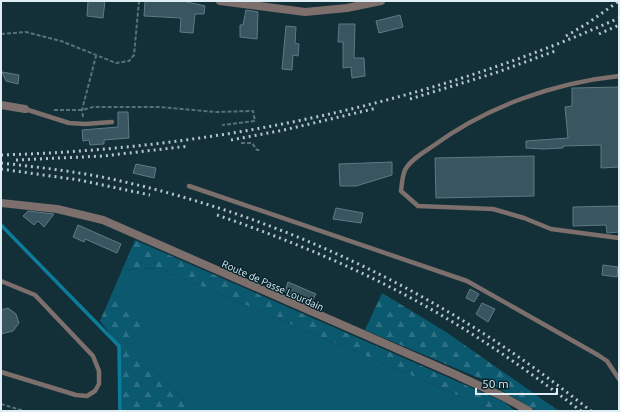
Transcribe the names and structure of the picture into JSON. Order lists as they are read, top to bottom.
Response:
{
  "streets": {
    "street": ["Route de Passe Lourdain"]
  },
  "scale_bar": "50 m"
}
